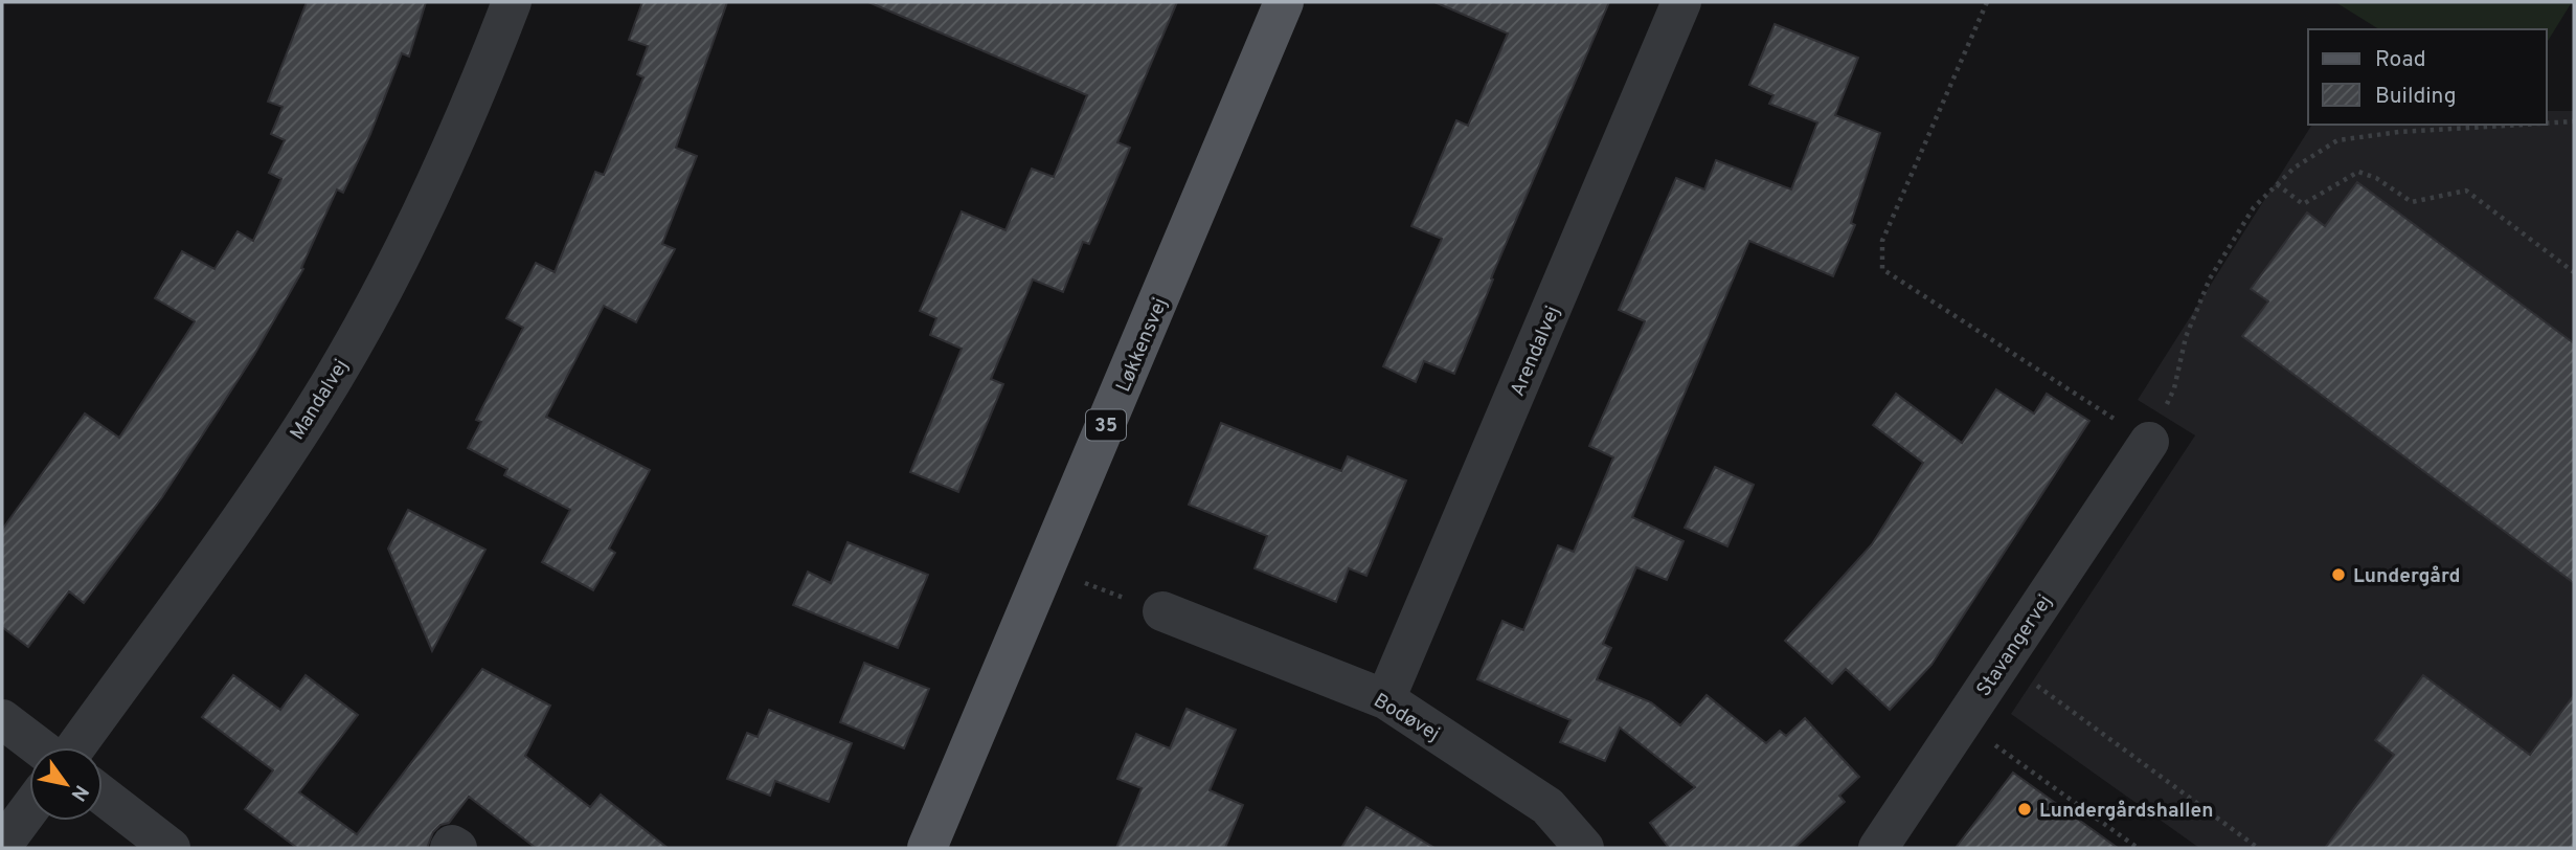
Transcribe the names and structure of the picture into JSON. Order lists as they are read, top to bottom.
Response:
{
  "streets": {
    "main road": ["Løkkensvej", "35"],
    "street": [
      "Arendalvej",
      "Mandalvej",
      "Stavangervej",
      "Bodøvej"
    ]
  },
  "crossings": [
    ["Arendalvej", "Bodøvej"]
  ],
  "places": ["Lundergård", "Lundergårdshallen"],
  "legend": ["Road", "Building"],
  "north": "bottom right"
}
